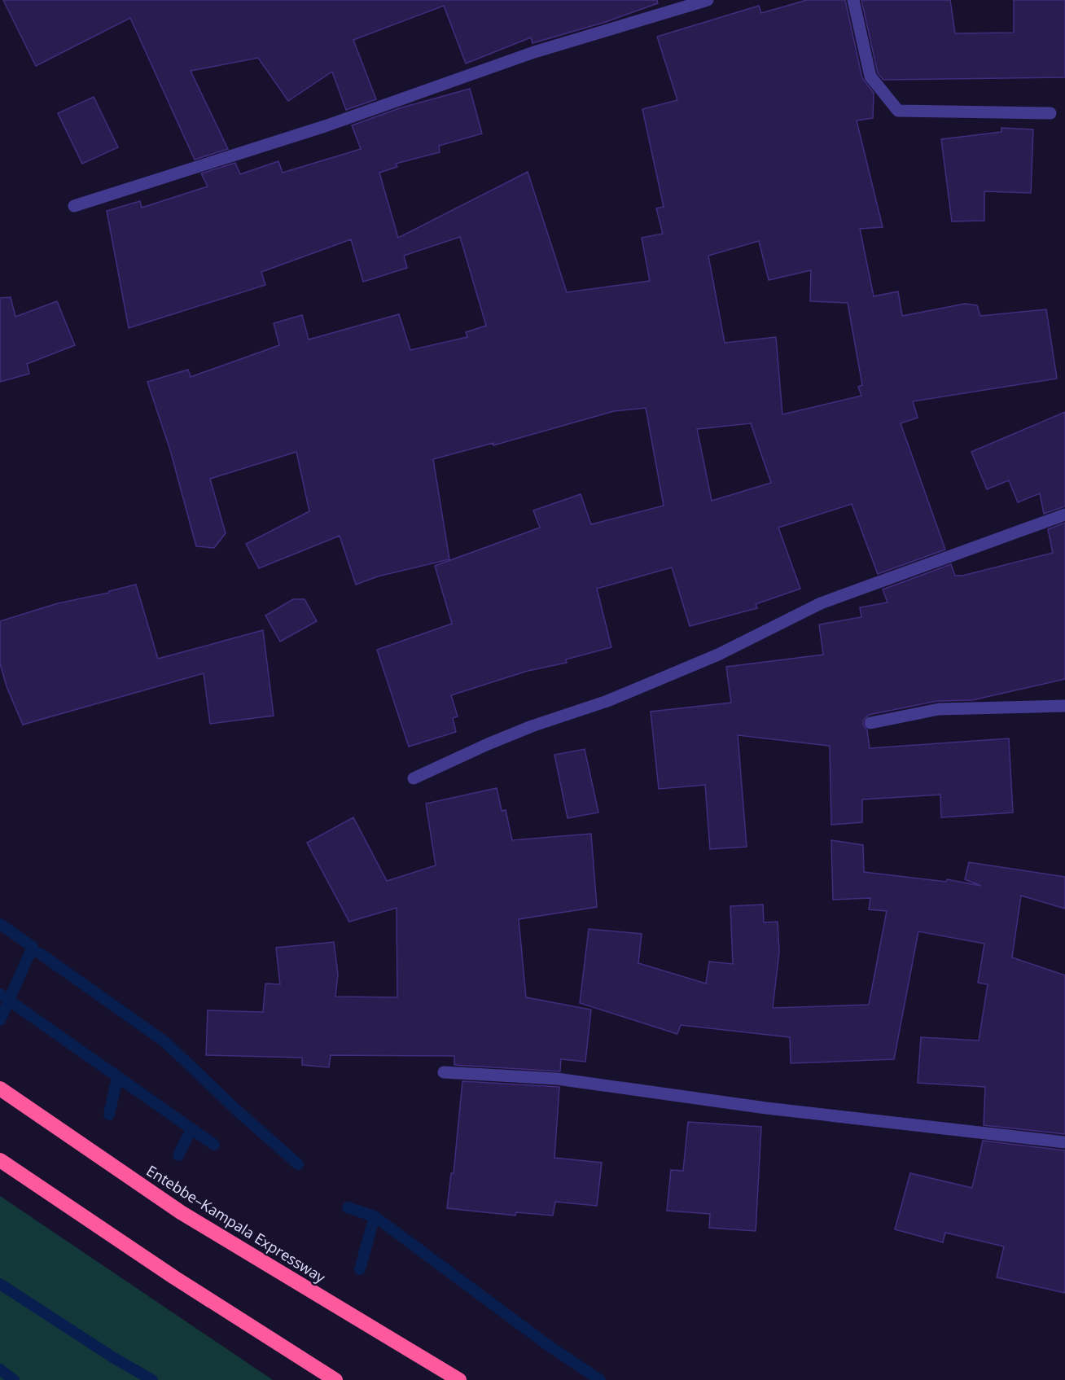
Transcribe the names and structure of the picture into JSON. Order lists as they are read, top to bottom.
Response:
{
  "streets": {
    "highway": ["Entebbe–Kampala Expressway"]
  }
}
